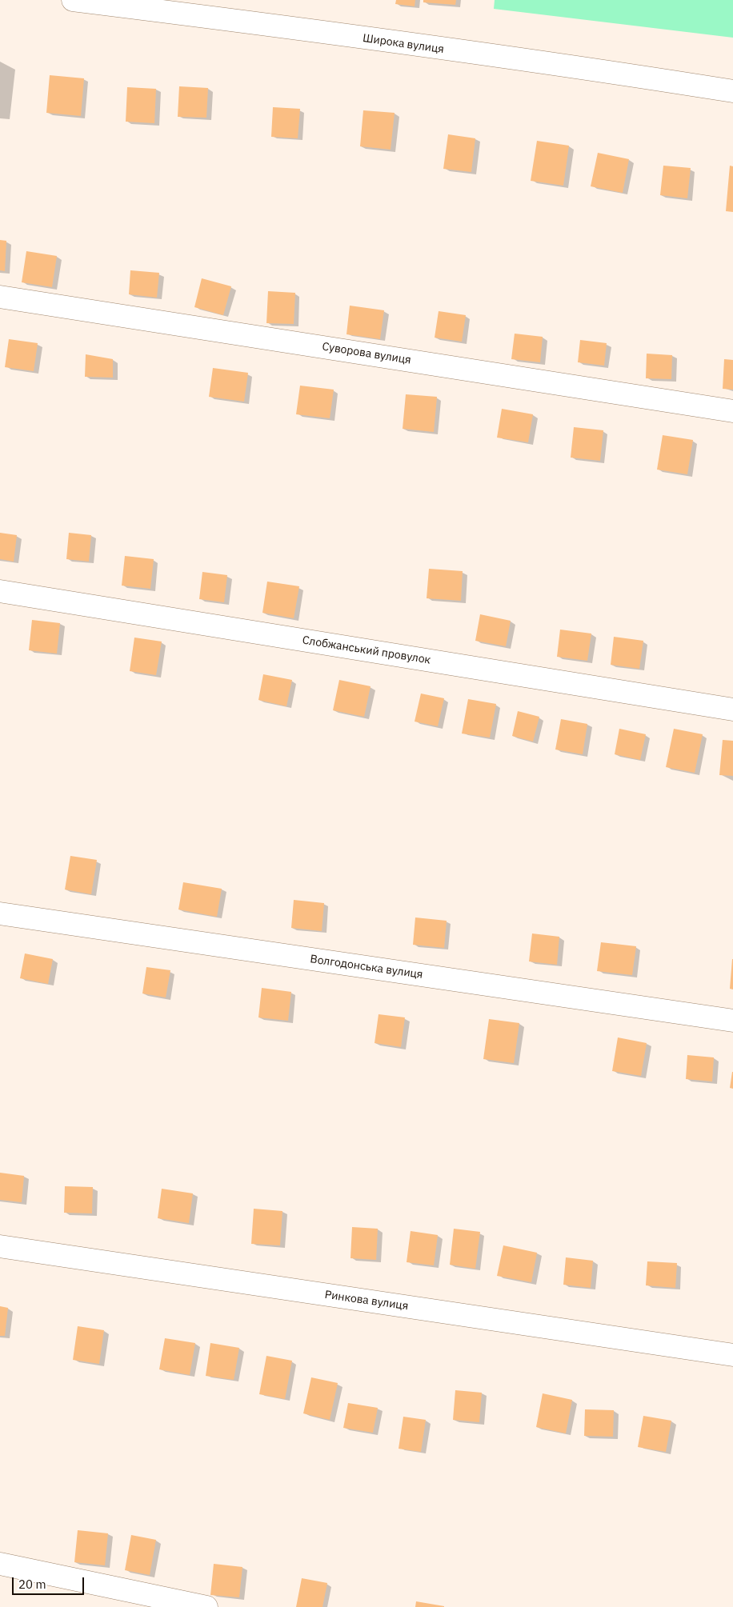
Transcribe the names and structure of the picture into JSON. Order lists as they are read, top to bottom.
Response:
{
  "streets": {
    "street": [
      "Широка вулиця",
      "Суворова вулиця",
      "Слобжанський провулок",
      "Волгодонська вулиця",
      "Ринкова вулиця"
    ]
  },
  "scale_bar": "20 m"
}
